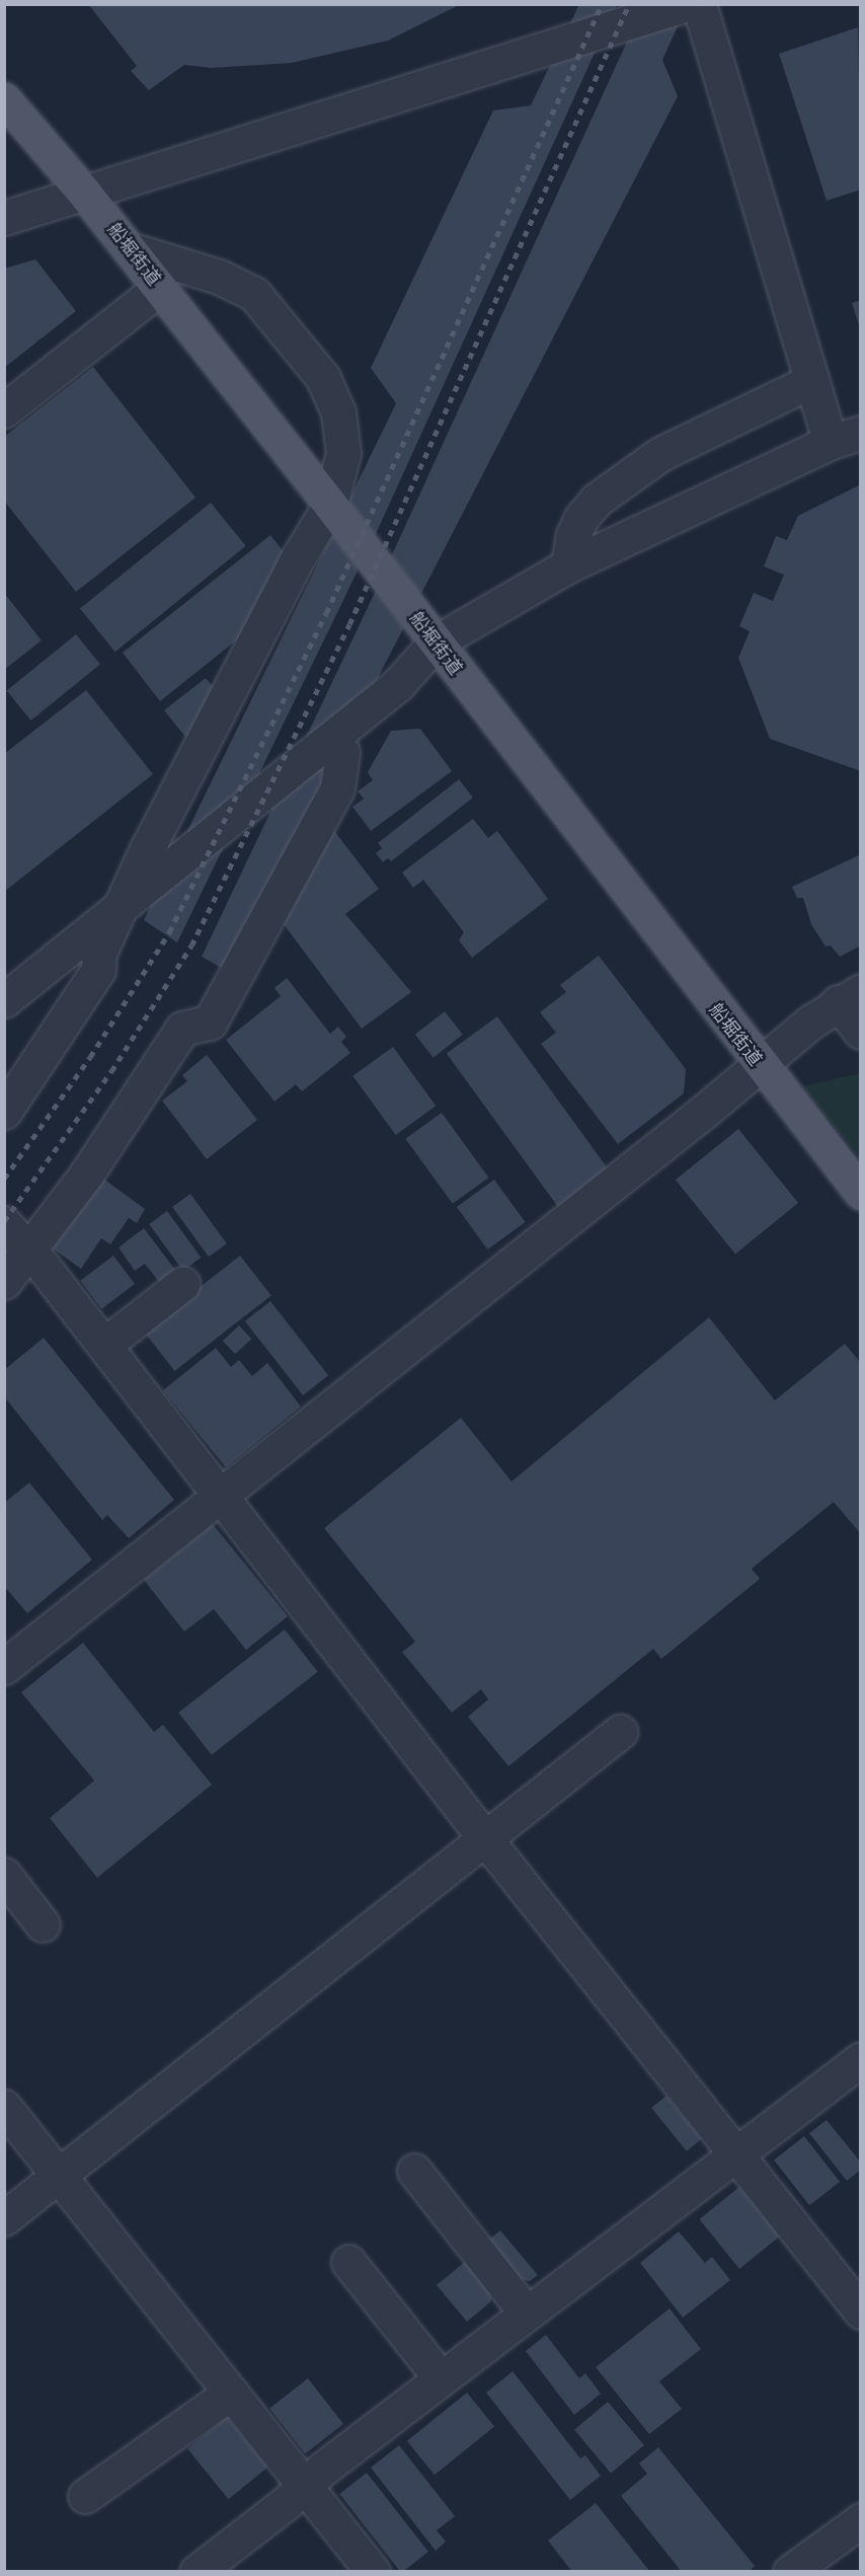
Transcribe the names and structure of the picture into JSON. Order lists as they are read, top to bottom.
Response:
{
  "streets": {
    "main road": ["船堀街道"]
  }
}
